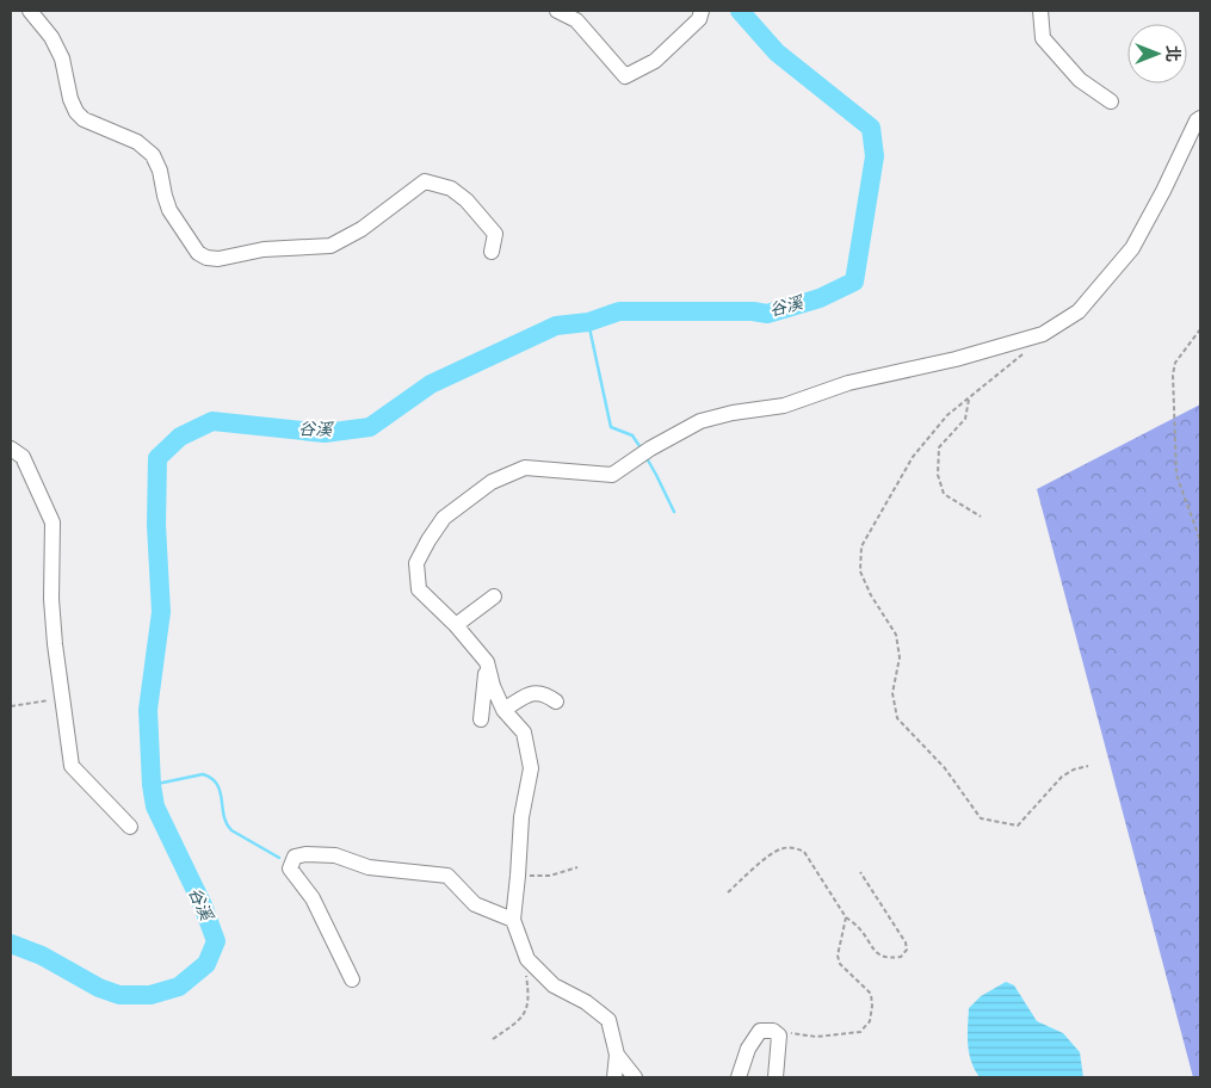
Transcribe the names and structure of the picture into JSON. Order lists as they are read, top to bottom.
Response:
{
  "water": ["谷溪"],
  "north": "right"
}
